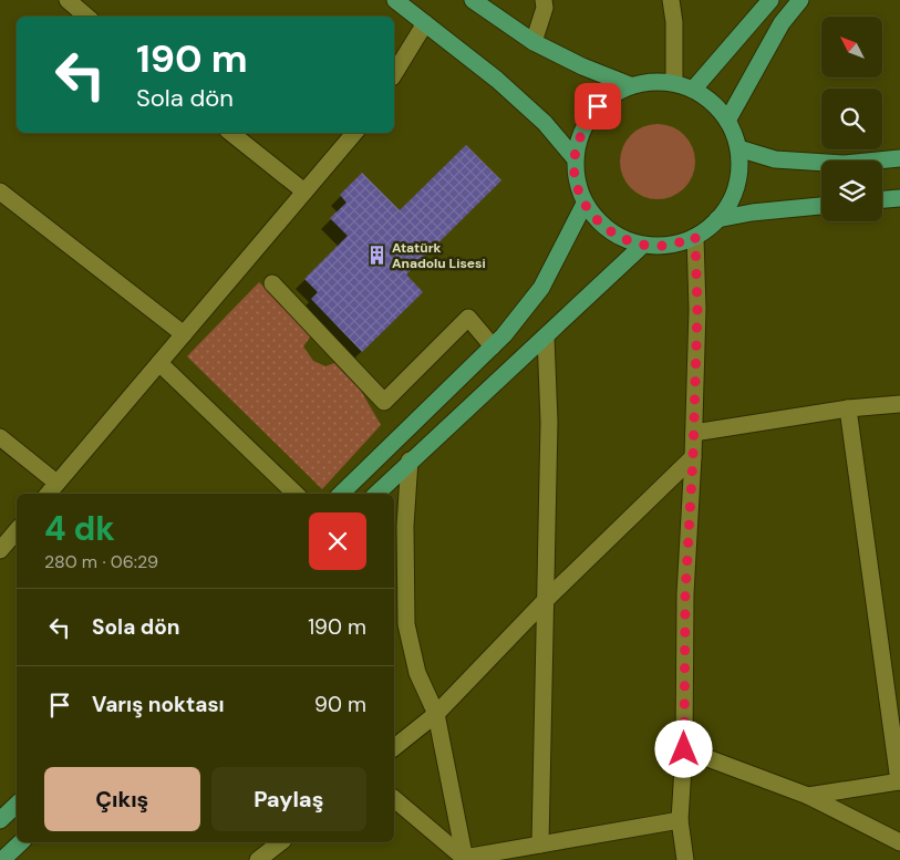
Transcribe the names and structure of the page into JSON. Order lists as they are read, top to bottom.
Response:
{
  "places": {
    "building": ["Atatürk Anadolu Lisesi"]
  },
  "north": "top left",
  "page": {
    "turn": ["190 m", "Sola dön"],
    "heading": ["4 dk", "280 m · 06:29"],
    "list": [
      {
        "name": "Sola dön",
        "value": "190 m"
      },
      {
        "name": "Varış noktası",
        "value": "90 m"
      }
    ],
    "buttons": ["Çıkış", "Paylaş"]
  }
}
